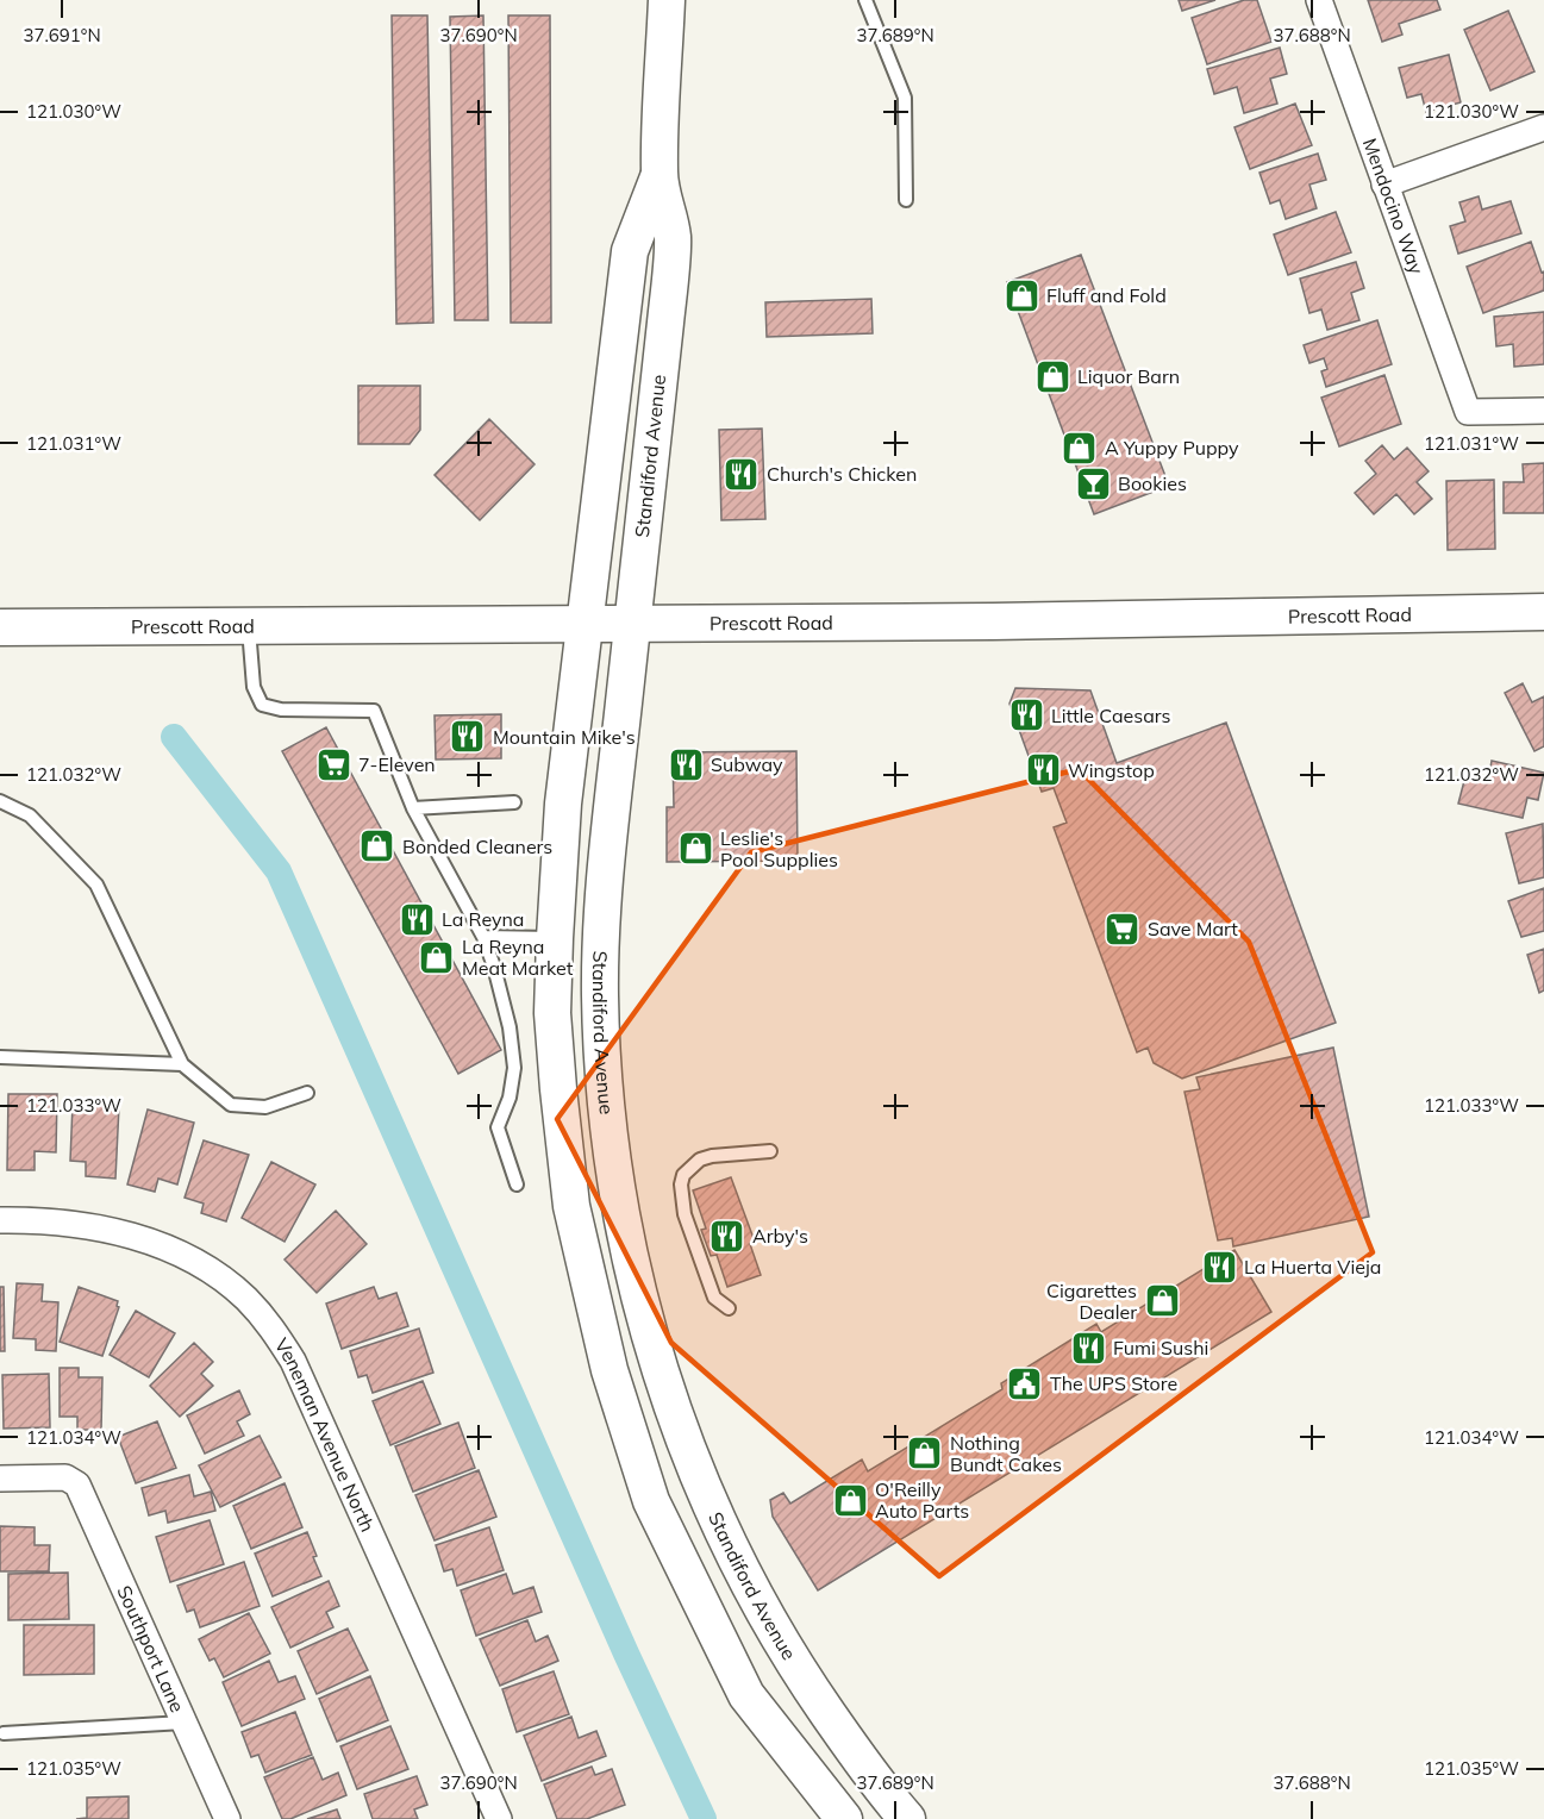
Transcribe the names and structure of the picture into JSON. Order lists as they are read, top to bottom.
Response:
{
  "streets": {
    "main road": ["Standiford Avenue", "Prescott Road"],
    "street": ["Mendocino Way", "Veneman Avenue North", "Southport Lane"]
  },
  "crossings": [
    ["Standiford Avenue", "Prescott Road"]
  ],
  "places": {
    "shop": [
      "Fluff and Fold",
      "Liquor Barn",
      "A Yuppy Puppy",
      "Bonded Cleaners",
      "Leslie's Pool Supplies",
      "La Reyna Meat Market",
      "Cigarettes Dealer",
      "Nothing Bundt Cakes",
      "O'Reilly Auto Parts"
    ],
    "restaurant": [
      "Church's Chicken",
      "Little Caesars",
      "Mountain Mike's",
      "Subway",
      "Wingstop",
      "La Reyna",
      "Arby's",
      "La Huerta Vieja",
      "Fumi Sushi"
    ],
    "bar": ["Bookies"],
    "supermarket": ["7-Eleven", "Save Mart"],
    "public building": ["The UPS Store"]
  },
  "coordinates": [
    "37.691°N",
    "37.690°N",
    "37.689°N",
    "37.688°N",
    "121.030°W",
    "121.031°W",
    "121.032°W",
    "121.033°W",
    "121.034°W",
    "121.035°W"
  ]
}
